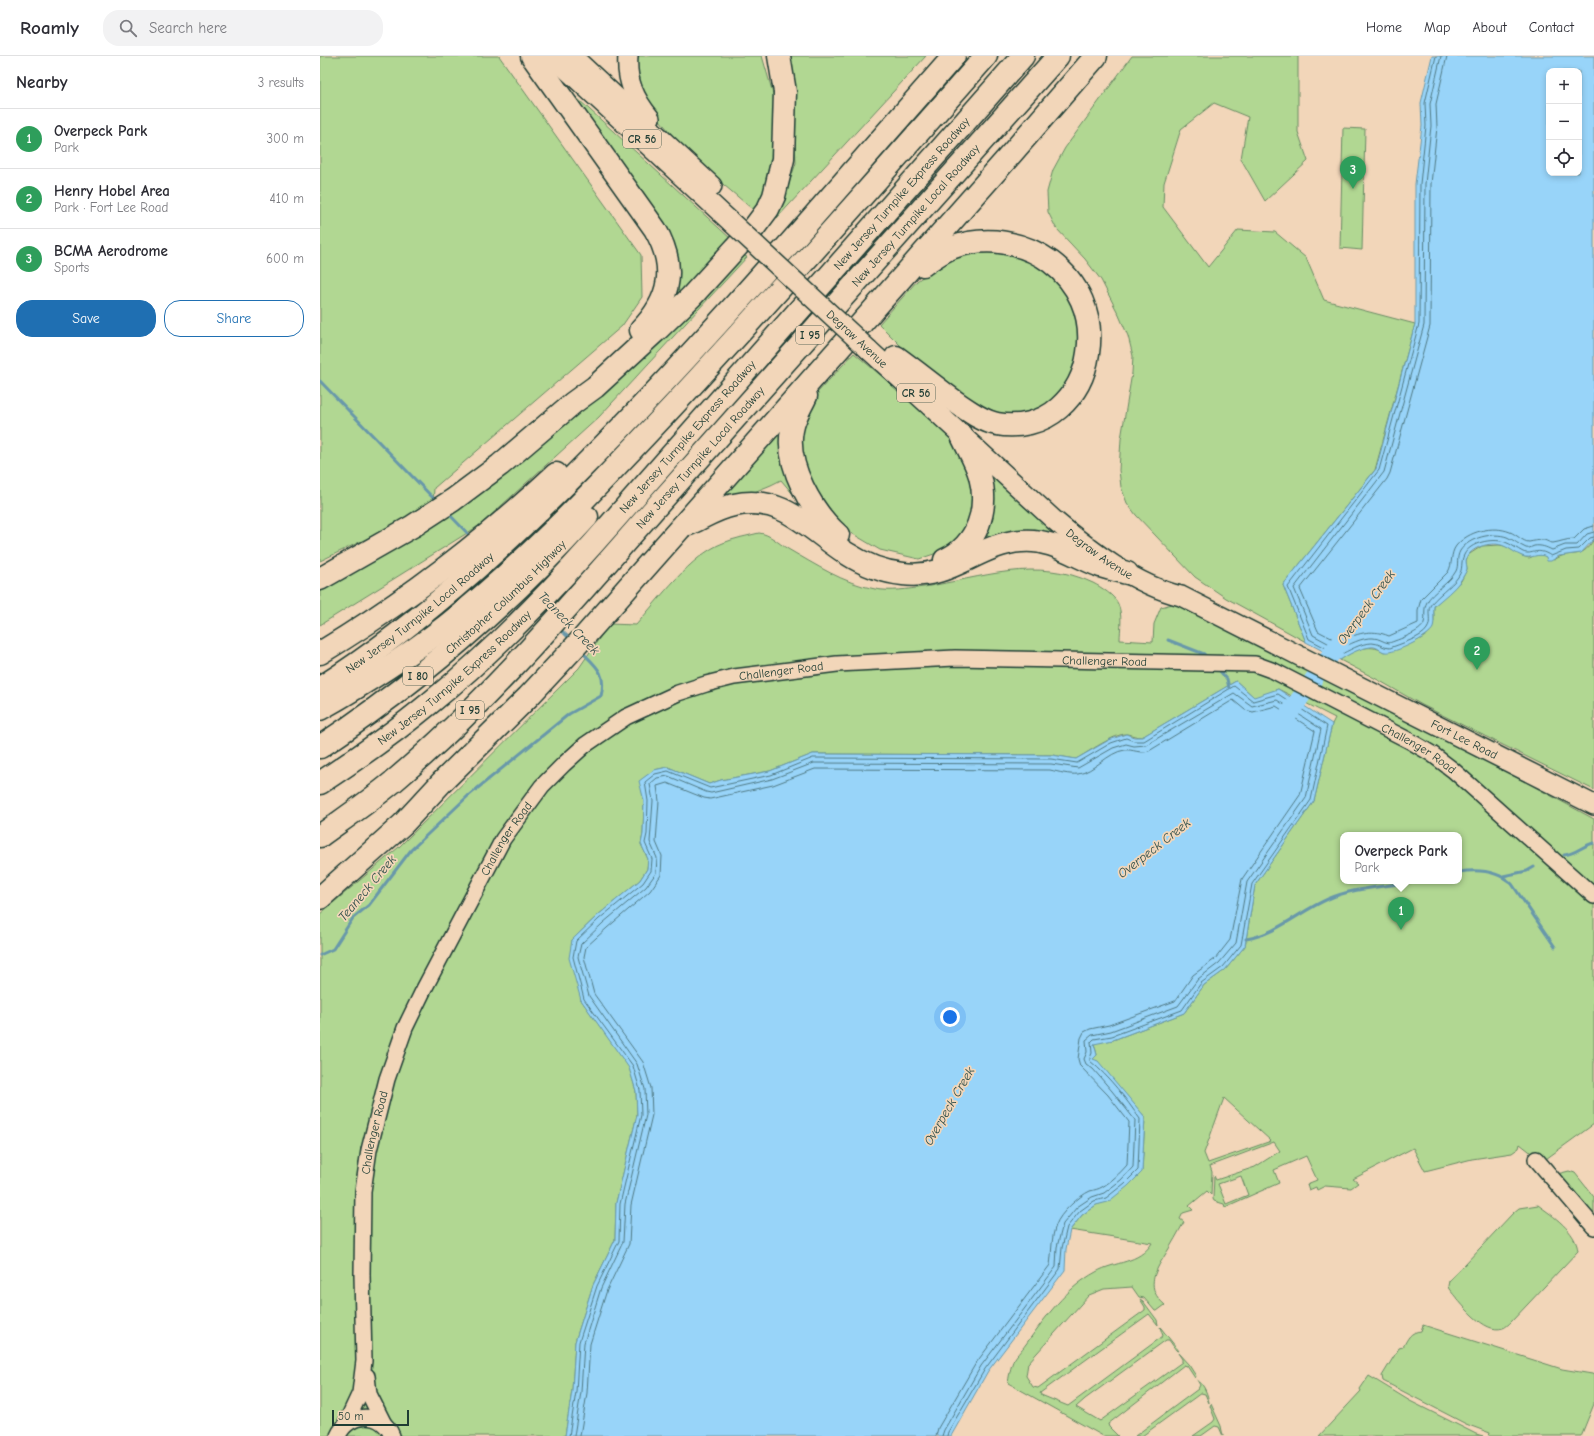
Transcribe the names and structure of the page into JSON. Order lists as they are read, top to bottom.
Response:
{
  "streets": {
    "highway": [
      "New Jersey Turnpike Express Roadway",
      "New Jersey Turnpike Local Roadway",
      "I 95",
      "Christopher Columbus Highway",
      "I 80"
    ],
    "main road": ["CR 56", "Degraw Avenue", "Fort Lee Road"],
    "street": ["Challenger Road"]
  },
  "crossings": [
    ["Degraw Avenue", "Fort Lee Road"]
  ],
  "water": ["Overpeck Creek", "Teaneck Creek"],
  "scale_bar": "50 m",
  "page": {
    "header": "Roamly",
    "search": "Search here",
    "nav": [
      "Home",
      "Map",
      "About",
      "Contact"
    ],
    "heading": ["Nearby", "3 results"],
    "map_buttons": ["+", "−"],
    "list": [
      {
        "mark": "1",
        "name": "Overpeck Park",
        "note": "Park",
        "value": "300 m"
      },
      {
        "mark": "2",
        "name": "Henry Hobel Area",
        "note": "Park · Fort Lee Road",
        "value": "410 m"
      },
      {
        "mark": "3",
        "name": "BCMA Aerodrome",
        "note": "Sports",
        "value": "600 m"
      }
    ],
    "pins": ["3", "2", "1"],
    "buttons": ["Save", "Share"],
    "popup": ["Overpeck Park", "Park"],
    "scale": "50 m"
  }
}
